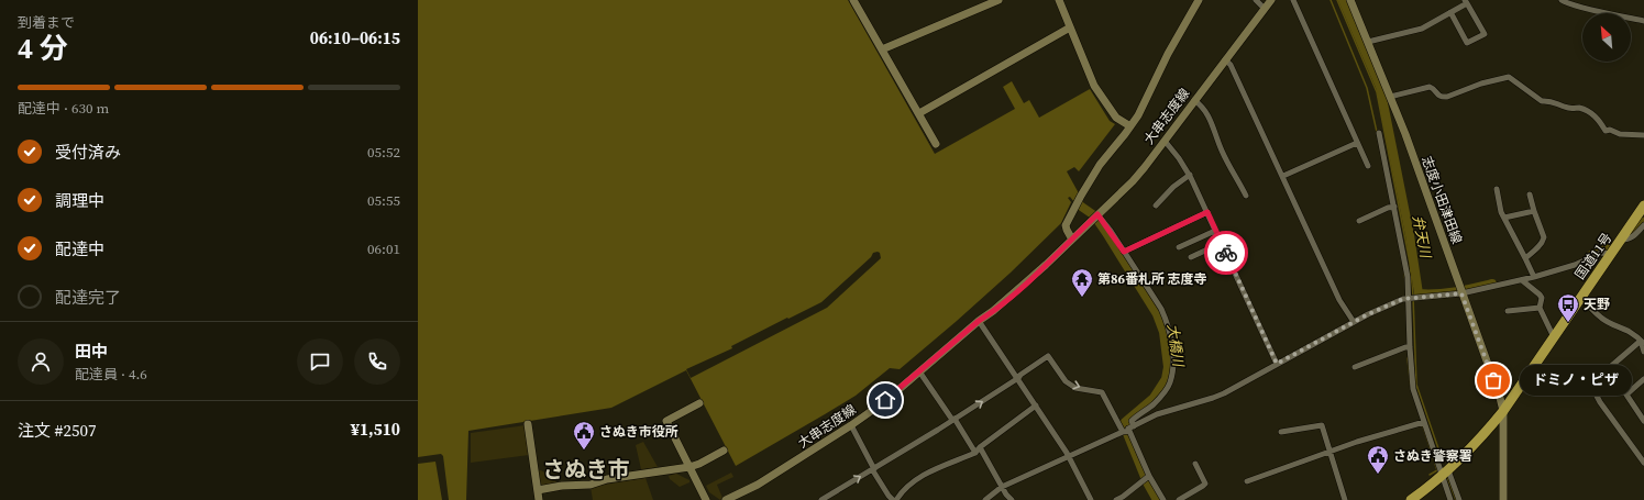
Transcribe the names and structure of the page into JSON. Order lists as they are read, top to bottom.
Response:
{
  "streets": {
    "highway": ["国道11号"],
    "main road": ["大串志度線", "志度小田津田線"]
  },
  "crossings": [
    ["志度小田津田線", "国道11号"]
  ],
  "districts": ["さぬき市"],
  "water": ["弁天川", "大橋川"],
  "places": {
    "temple": ["第86番札所 志度寺"],
    "bus stop": ["天野"],
    "other": ["ドミノ・ピザ"],
    "public building": ["さぬき市役所", "さぬき警察署"]
  },
  "north": "top left",
  "page": {
    "heading": ["4 分", "到着まで", "06:10–06:15"],
    "panel": [
      "田中",
      "配達員 · 4.6",
      "注文 #2507",
      "¥1,510"
    ],
    "bar": "配達中 · 630 m",
    "list": [
      ["受付済み", "05:52"],
      ["調理中", "05:55"],
      ["配達中", "06:01"],
      "配達完了"
    ],
    "bubble": "ドミノ・ピザ"
  }
}
